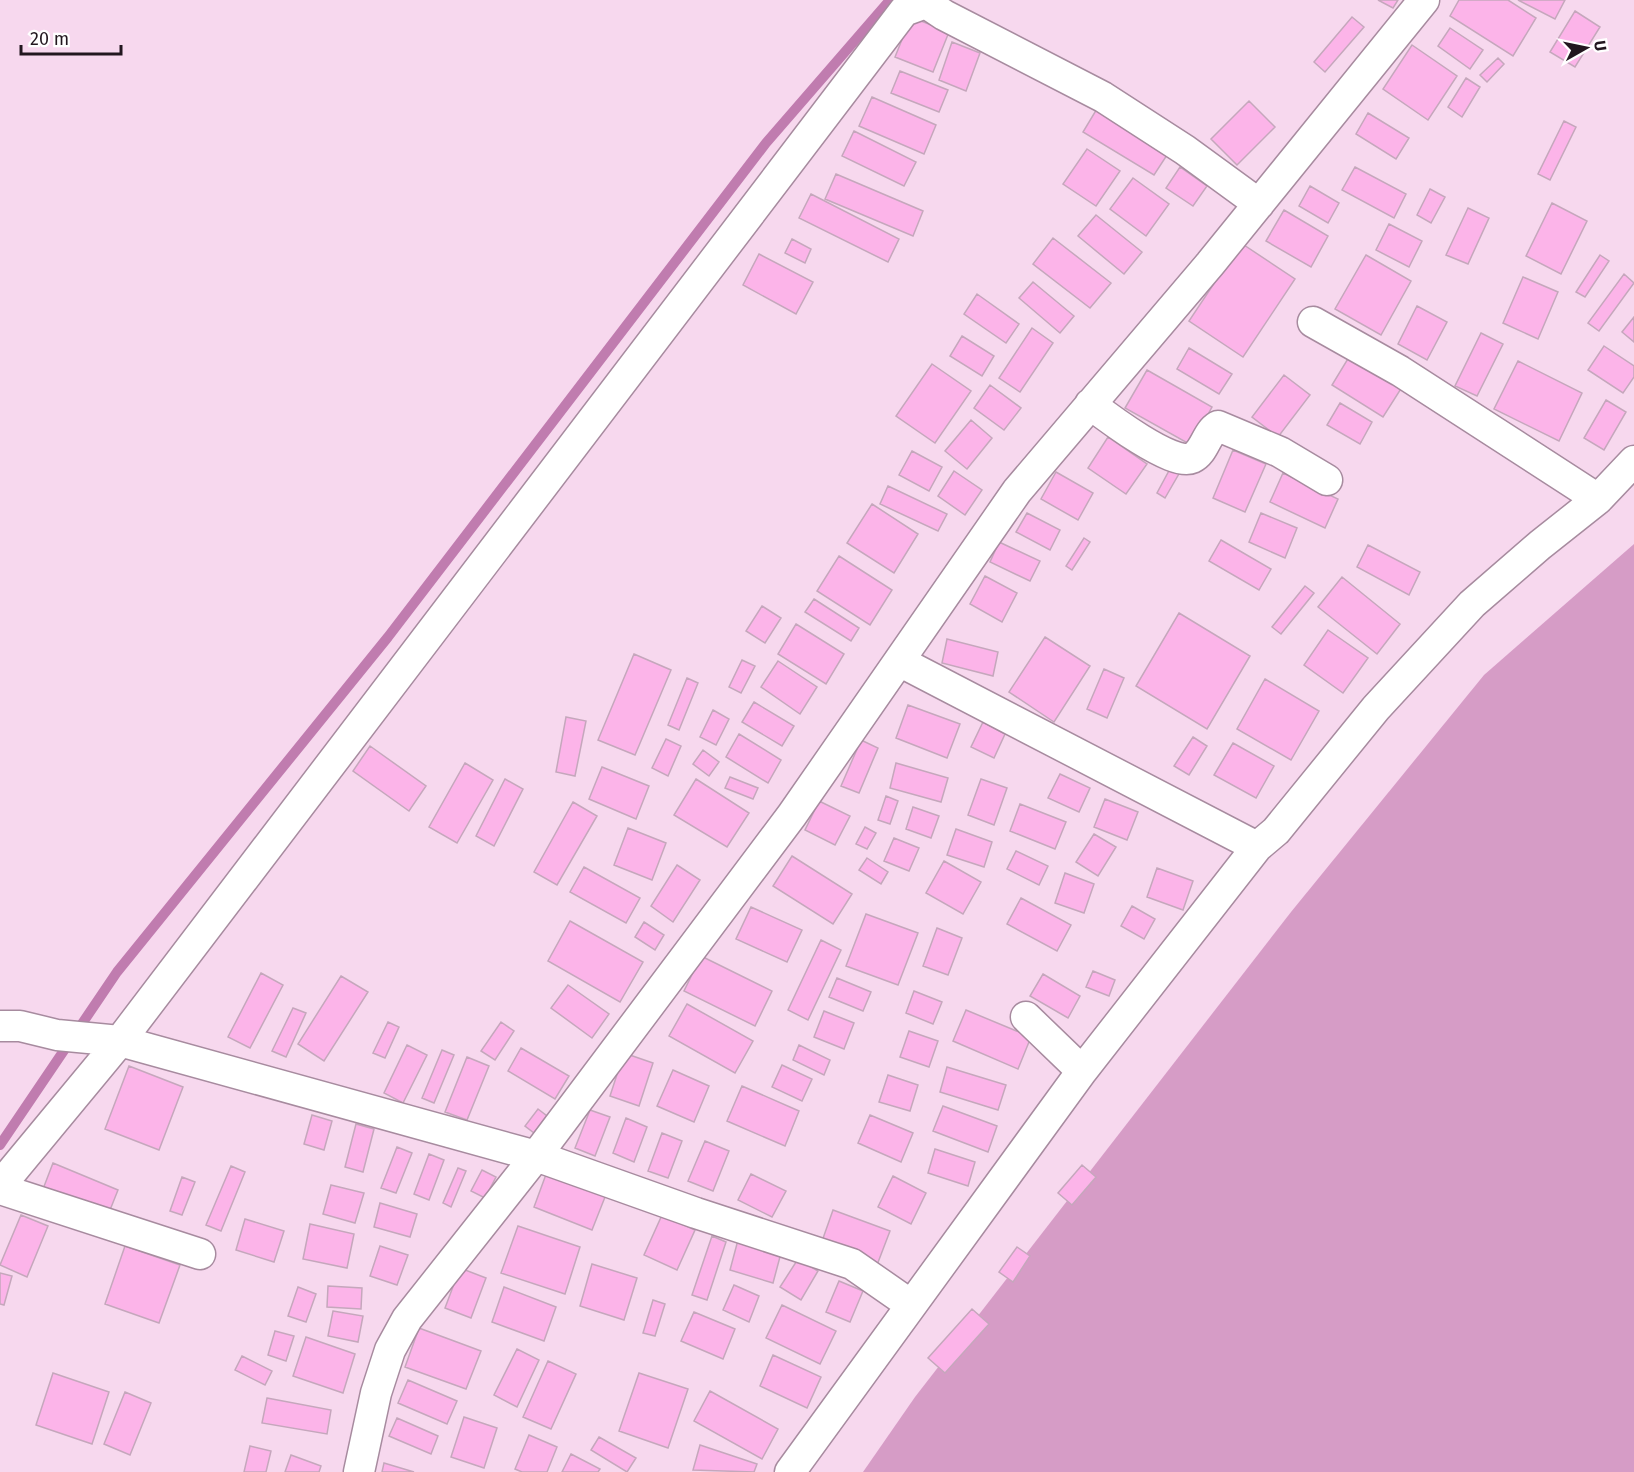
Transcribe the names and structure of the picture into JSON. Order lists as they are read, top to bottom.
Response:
{
  "scale_bar": "20 m",
  "north": "right"
}
